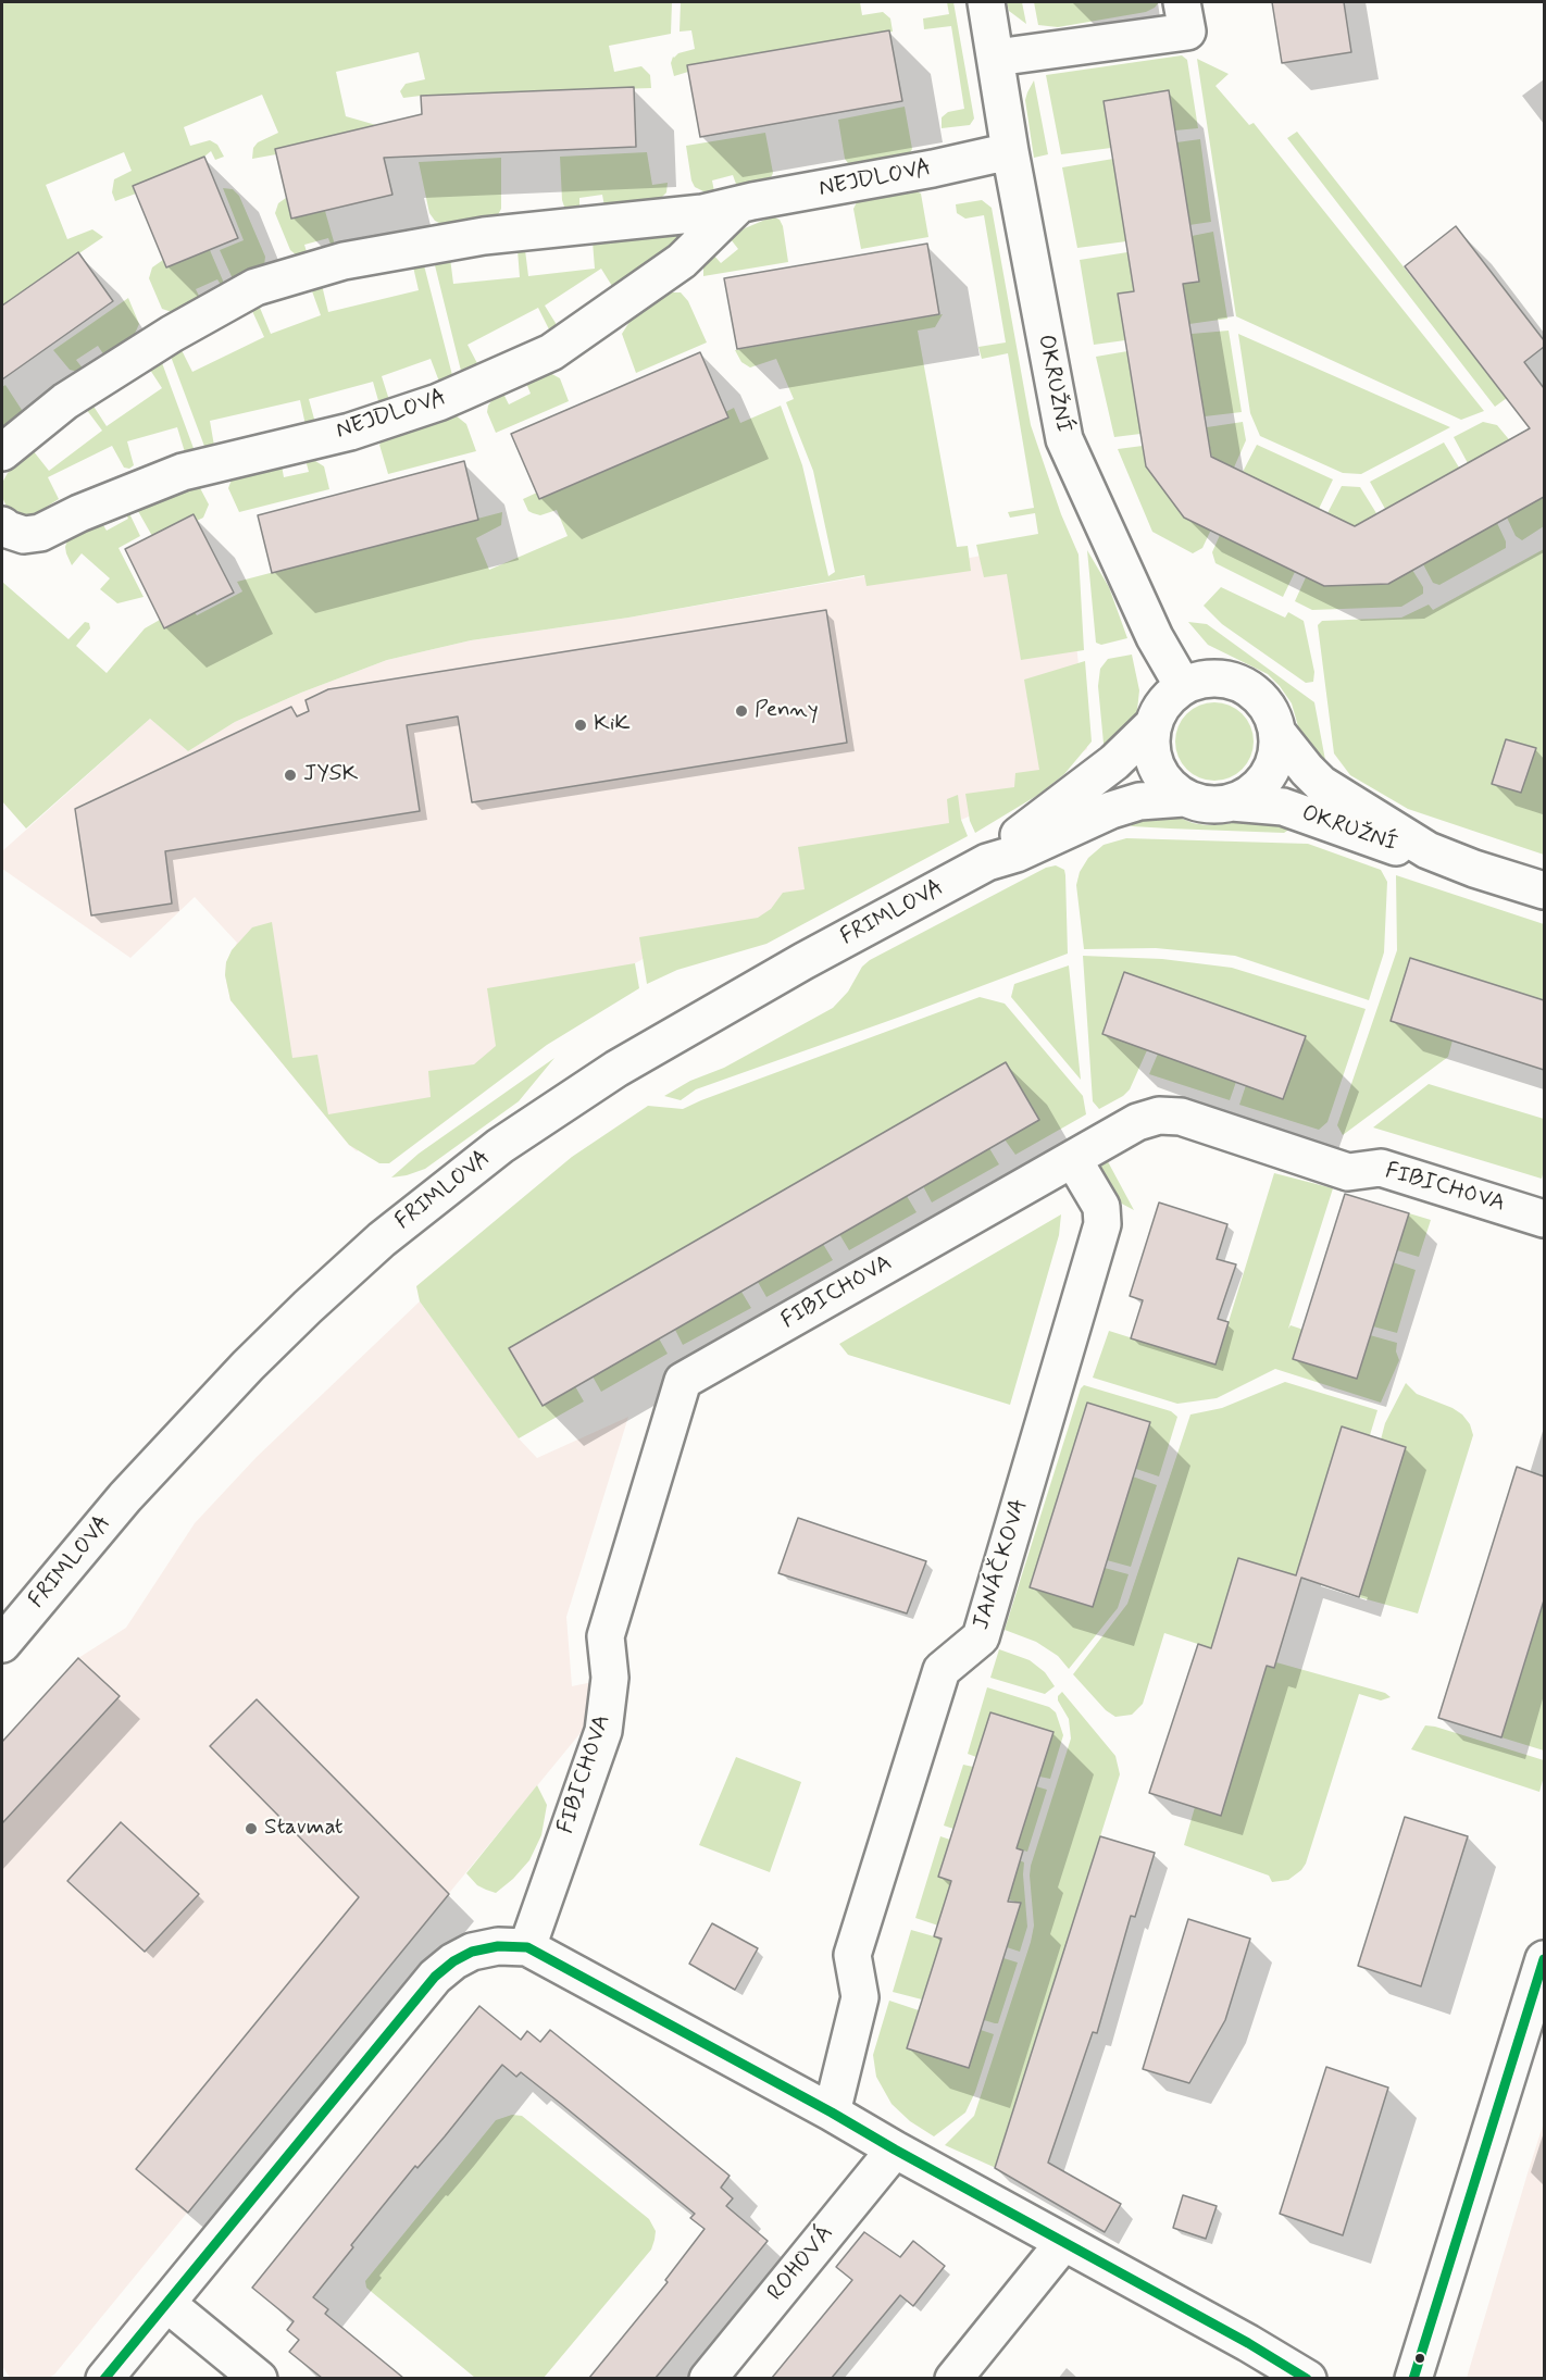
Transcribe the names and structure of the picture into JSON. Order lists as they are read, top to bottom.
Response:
{
  "streets": {
    "street": [
      "NEJDLOVA",
      "OKRUŽNÍ",
      "FRIMLOVA",
      "FIBICHOVA",
      "JANÁČKOVA",
      "ROHOVÁ"
    ]
  },
  "crossings": [
    ["NEJDLOVA", "OKRUŽNÍ"],
    ["OKRUŽNÍ", "FRIMLOVA"],
    ["FIBICHOVA", "JANÁČKOVA"]
  ],
  "places": [
    "Penny",
    "KiK",
    "JYSK",
    "Stavmat"
  ]
}
